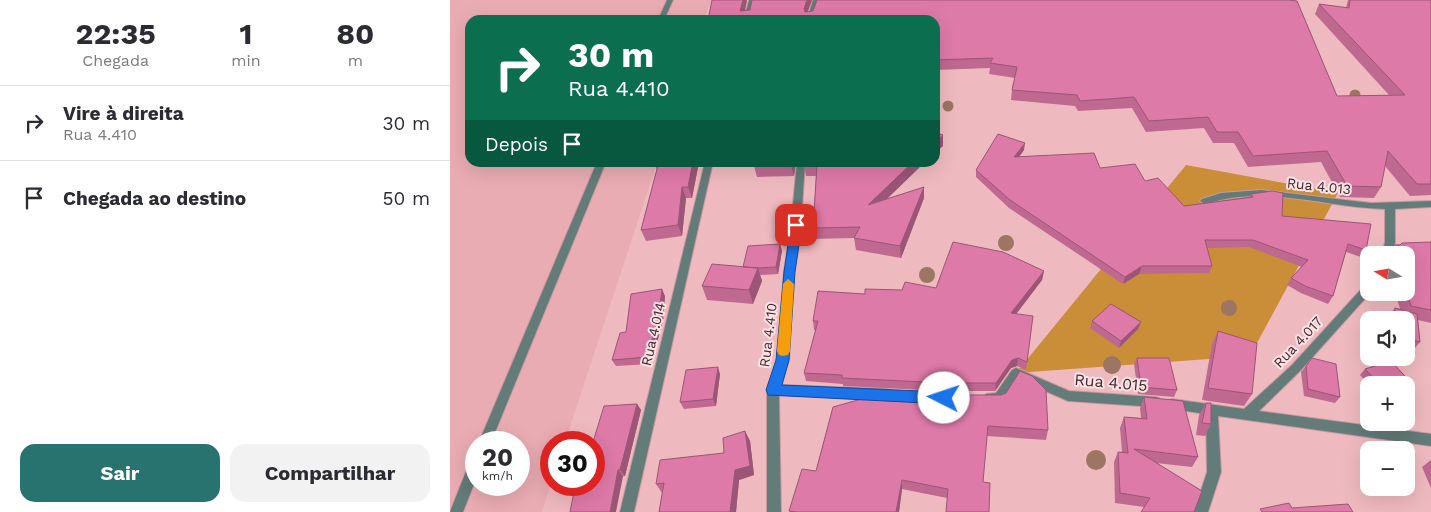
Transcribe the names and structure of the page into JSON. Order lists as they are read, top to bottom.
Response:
{
  "streets": {
    "street": [
      "Rua 4.013",
      "Rua 4.014",
      "Rua 4.410",
      "Rua 4.017",
      "Rua 4.015"
    ]
  },
  "crossings": [
    ["Rua 4.017", "Rua 4.015"]
  ],
  "north": "left",
  "page": {
    "eta": [
      "22:35",
      "Chegada",
      "1",
      "min",
      "80",
      "m"
    ],
    "turn": ["30 m", "Rua 4.410"],
    "list": [
      {
        "name": "Vire à direita",
        "note": "Rua 4.410",
        "value": "30 m"
      },
      {
        "name": "Chegada ao destino",
        "value": "50 m"
      }
    ],
    "then": "Depois",
    "map_buttons": ["+", "−"],
    "speed": "20 km/h",
    "limit": "30",
    "buttons": ["Sair", "Compartilhar"]
  }
}
